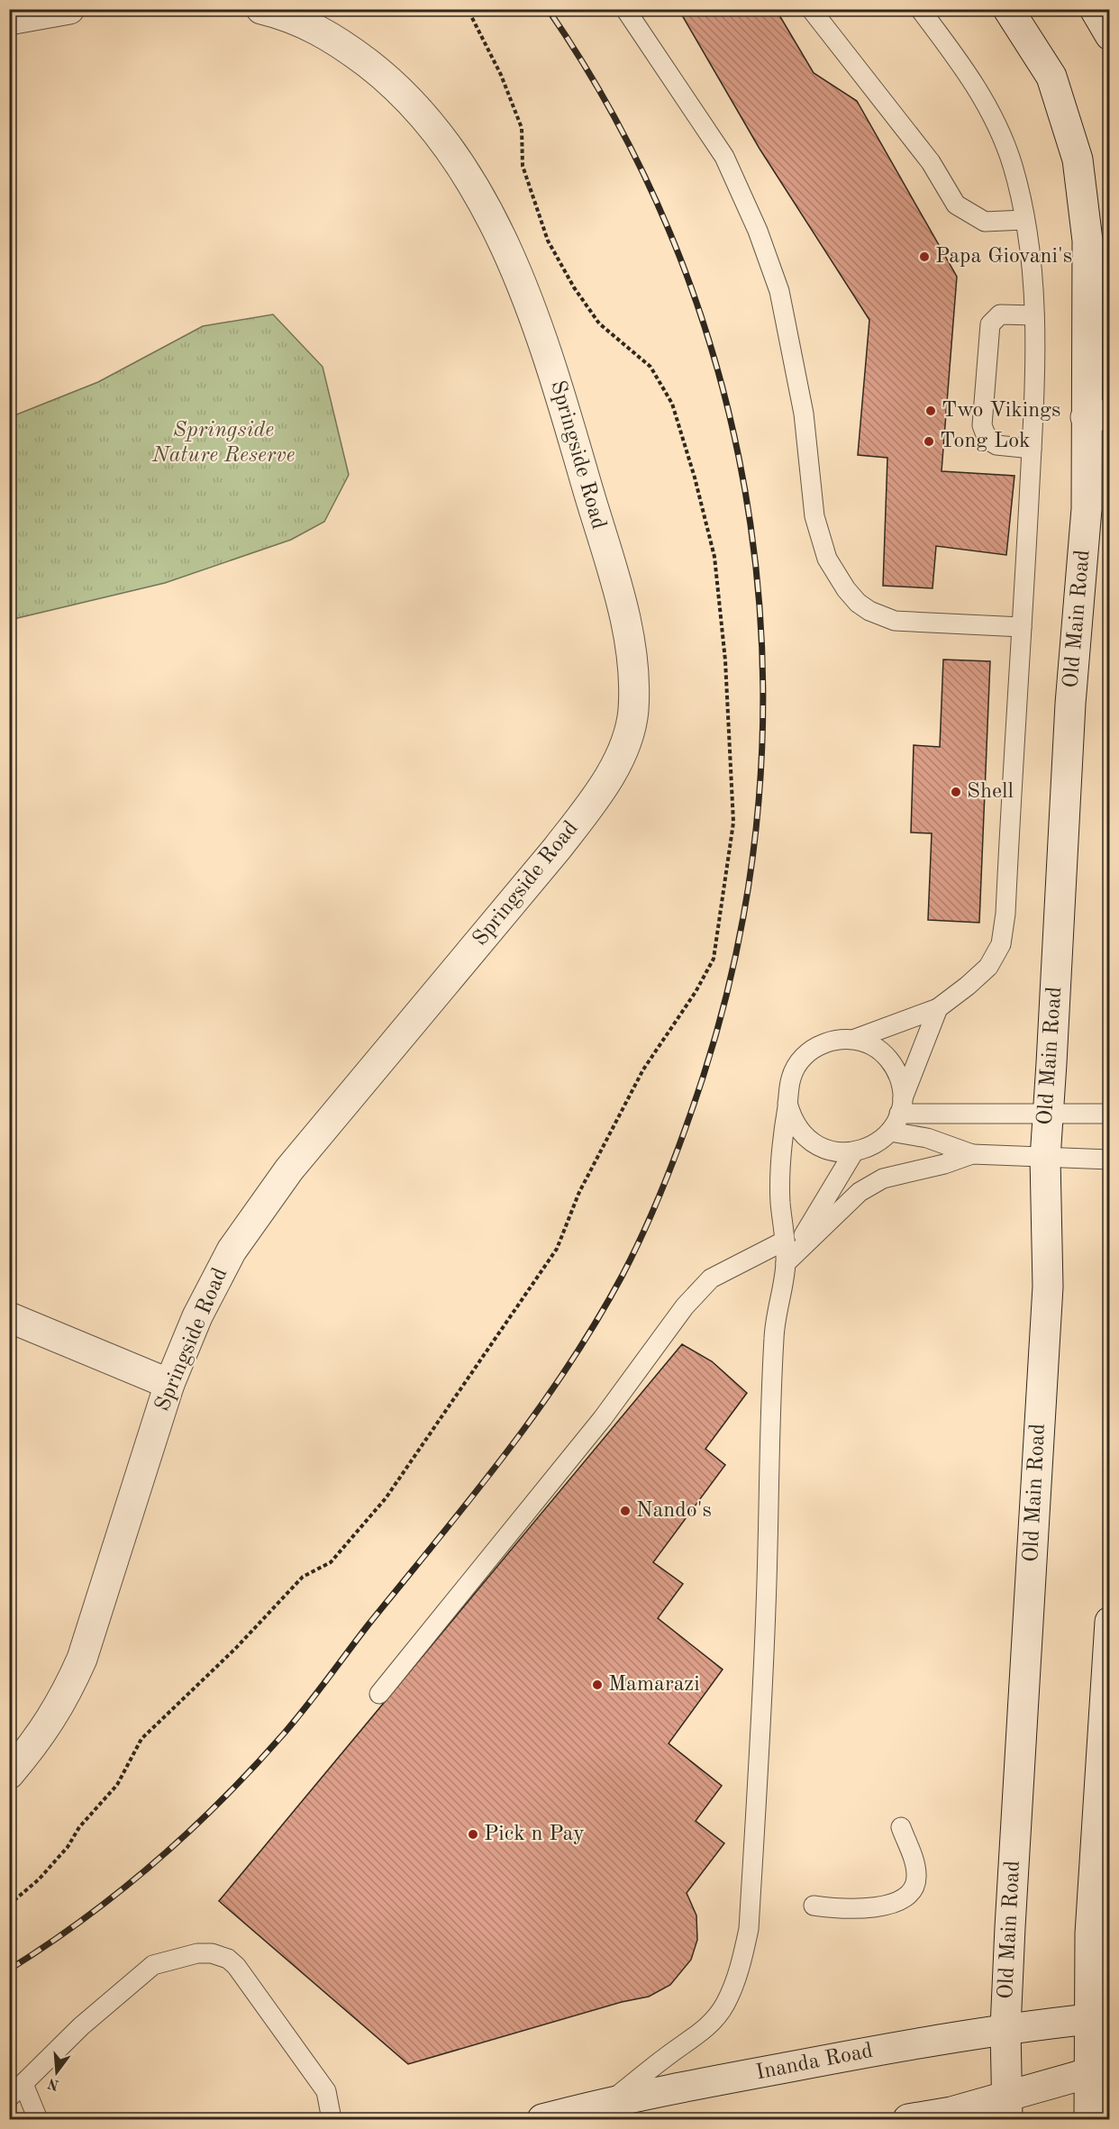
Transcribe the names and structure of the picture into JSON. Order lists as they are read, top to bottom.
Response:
{
  "streets": {
    "main road": ["Springside Road", "Old Main Road", "Inanda Road"]
  },
  "crossings": [
    ["Old Main Road", "Inanda Road"]
  ],
  "parks": ["Springside Nature Reserve"],
  "places": [
    "Papa Giovani's",
    "Two Vikings",
    "Tong Lok",
    "Shell",
    "Nando's",
    "Mamarazi",
    "Pick n Pay"
  ],
  "north": "bottom"
}
